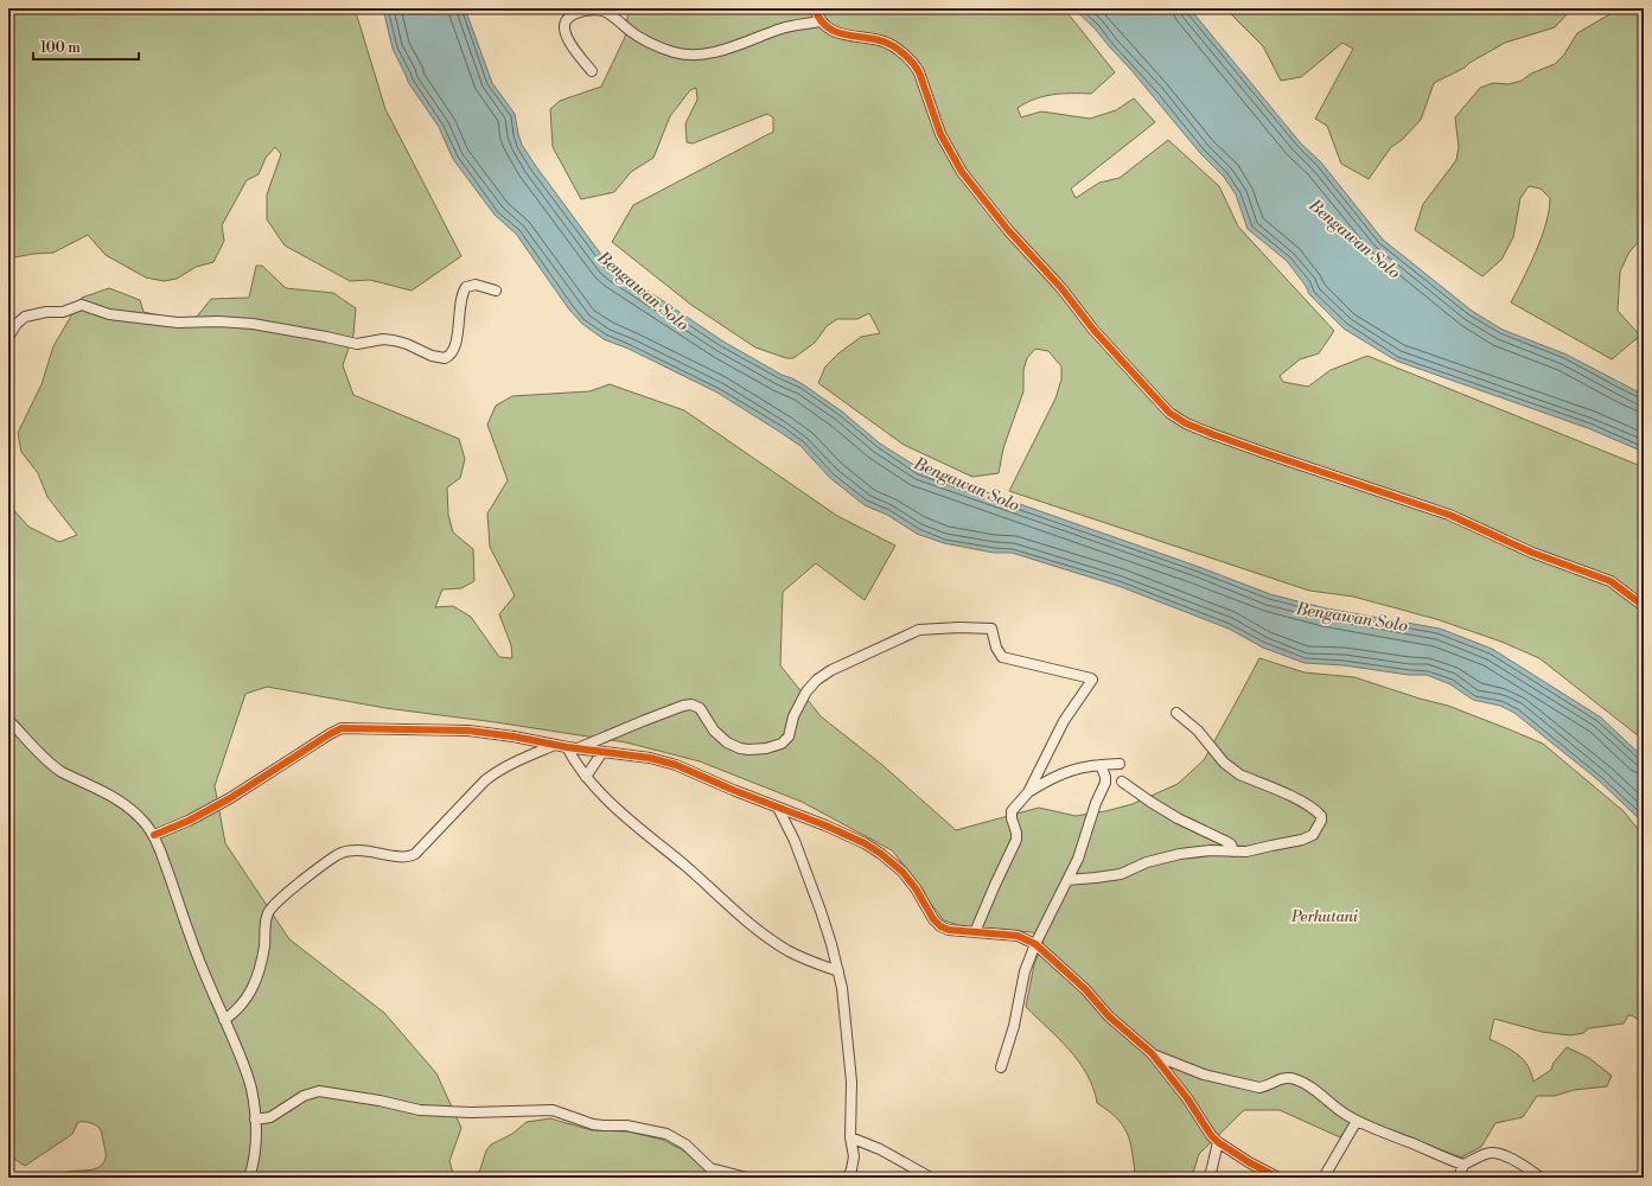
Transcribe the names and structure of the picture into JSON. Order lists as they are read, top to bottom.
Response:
{
  "water": ["Bengawan Solo"],
  "parks": ["Perhutani"],
  "scale_bar": "100 m"
}
